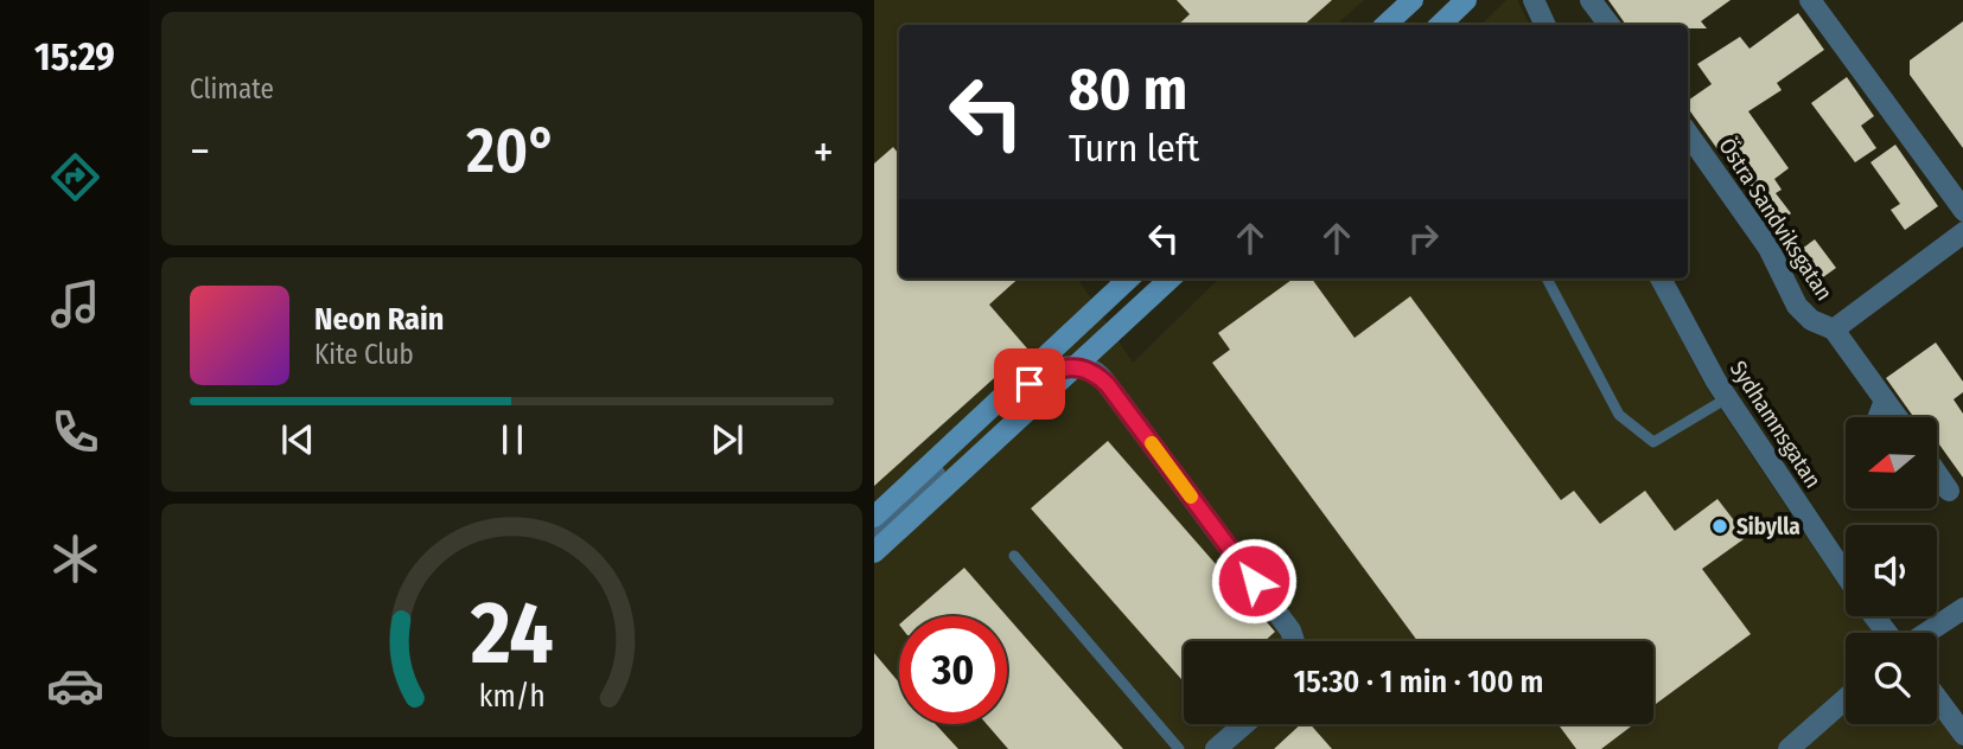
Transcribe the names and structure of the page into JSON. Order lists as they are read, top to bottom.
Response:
{
  "streets": {
    "street": ["Östra Sandviksgatan", "Sydhamnsgatan"]
  },
  "places": ["Sibylla"],
  "north": "left",
  "page": {
    "tabs": "15:29",
    "tile": "Climate",
    "turn": ["80 m", "Turn left"],
    "heat": ["−", "20°", "+"],
    "song": ["Neon Rain", "Kite Club"],
    "limit": "30",
    "trip": "15:30 · 1 min · 100 m",
    "gauge": ["24", "km/h"]
  }
}
